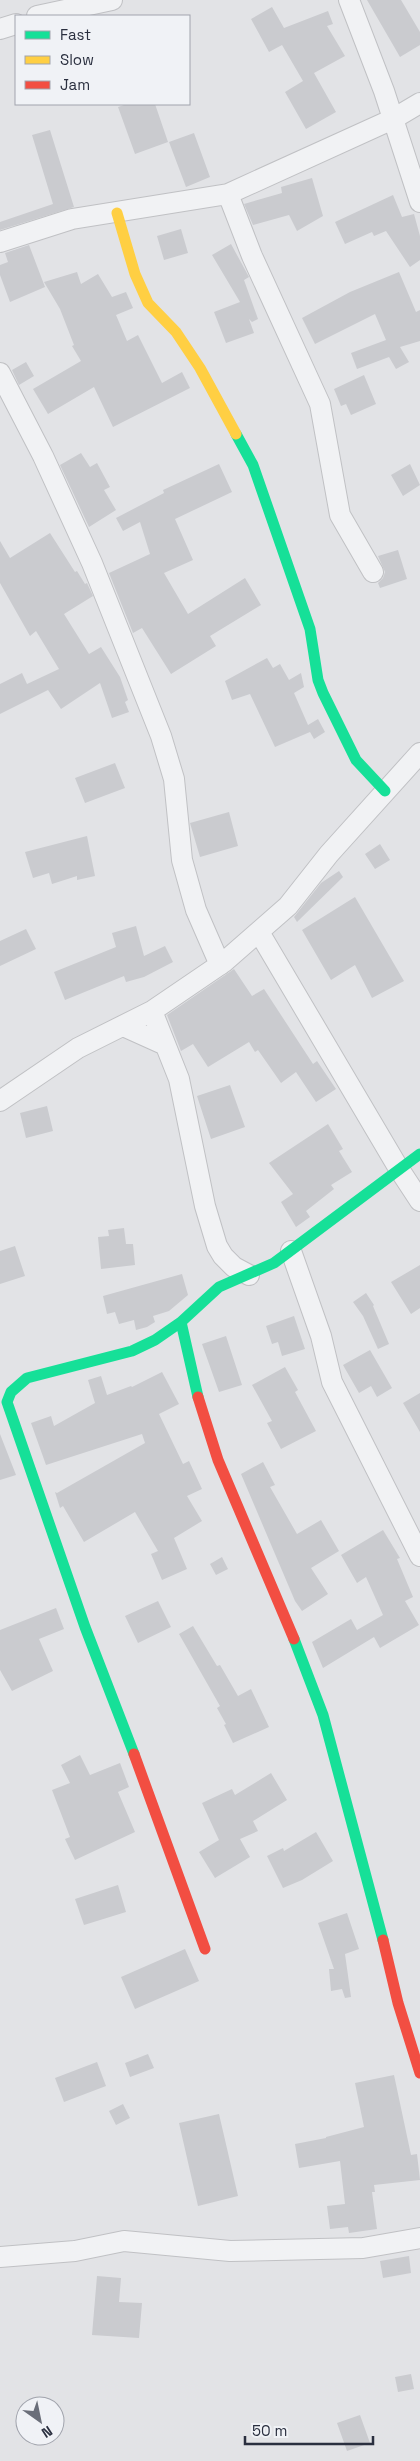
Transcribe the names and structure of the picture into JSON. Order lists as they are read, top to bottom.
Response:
{
  "legend": ["Fast", "Slow", "Jam"],
  "scale_bar": "50 m",
  "north": "bottom right"
}
